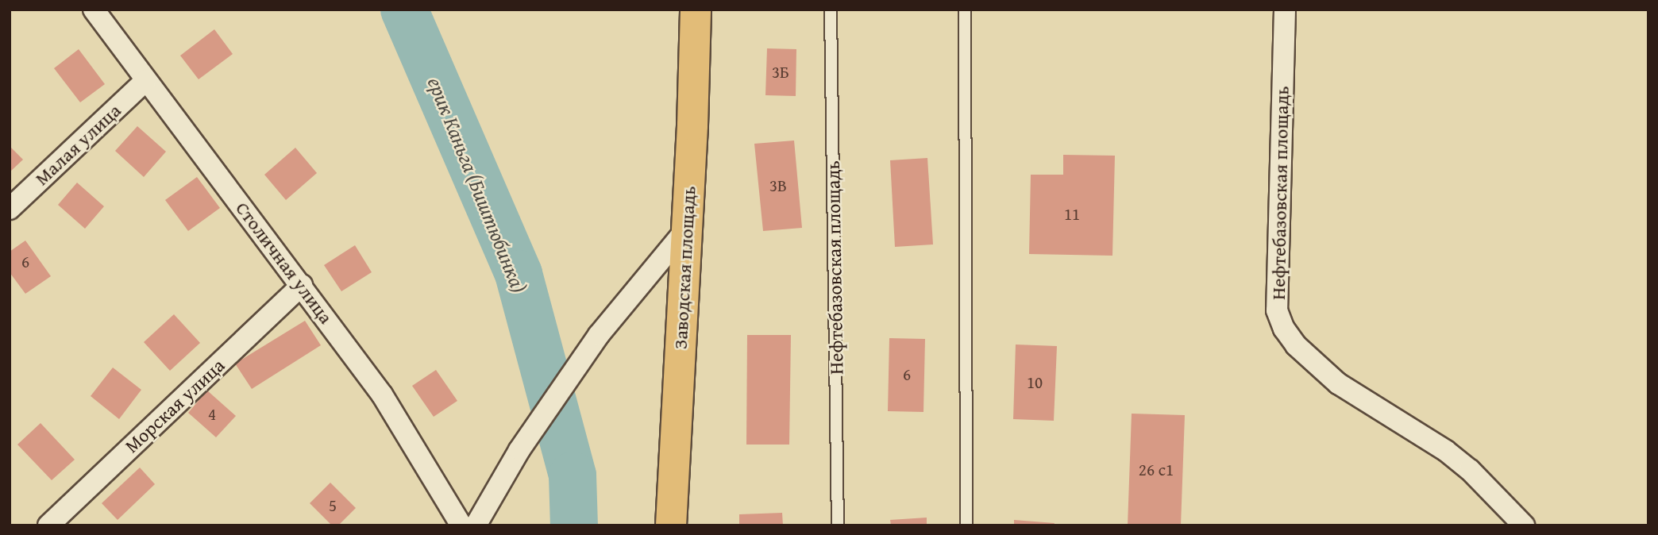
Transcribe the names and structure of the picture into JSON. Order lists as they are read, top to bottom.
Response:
{
  "streets": {
    "main road": ["Заводская площадь"],
    "street": [
      "Малая улица",
      "Нефтебазовская площадь",
      "Столичная улица",
      "Морская улица"
    ]
  },
  "crossings": [
    ["Малая улица", "Столичная улица"],
    ["Столичная улица", "Морская улица"]
  ],
  "water": ["ерик Каньга (Биштюбинка)"],
  "house_numbers": [
    "3Б",
    "3В",
    "11",
    "6",
    "6",
    "10",
    "4",
    "26 с1",
    "5"
  ]
}
